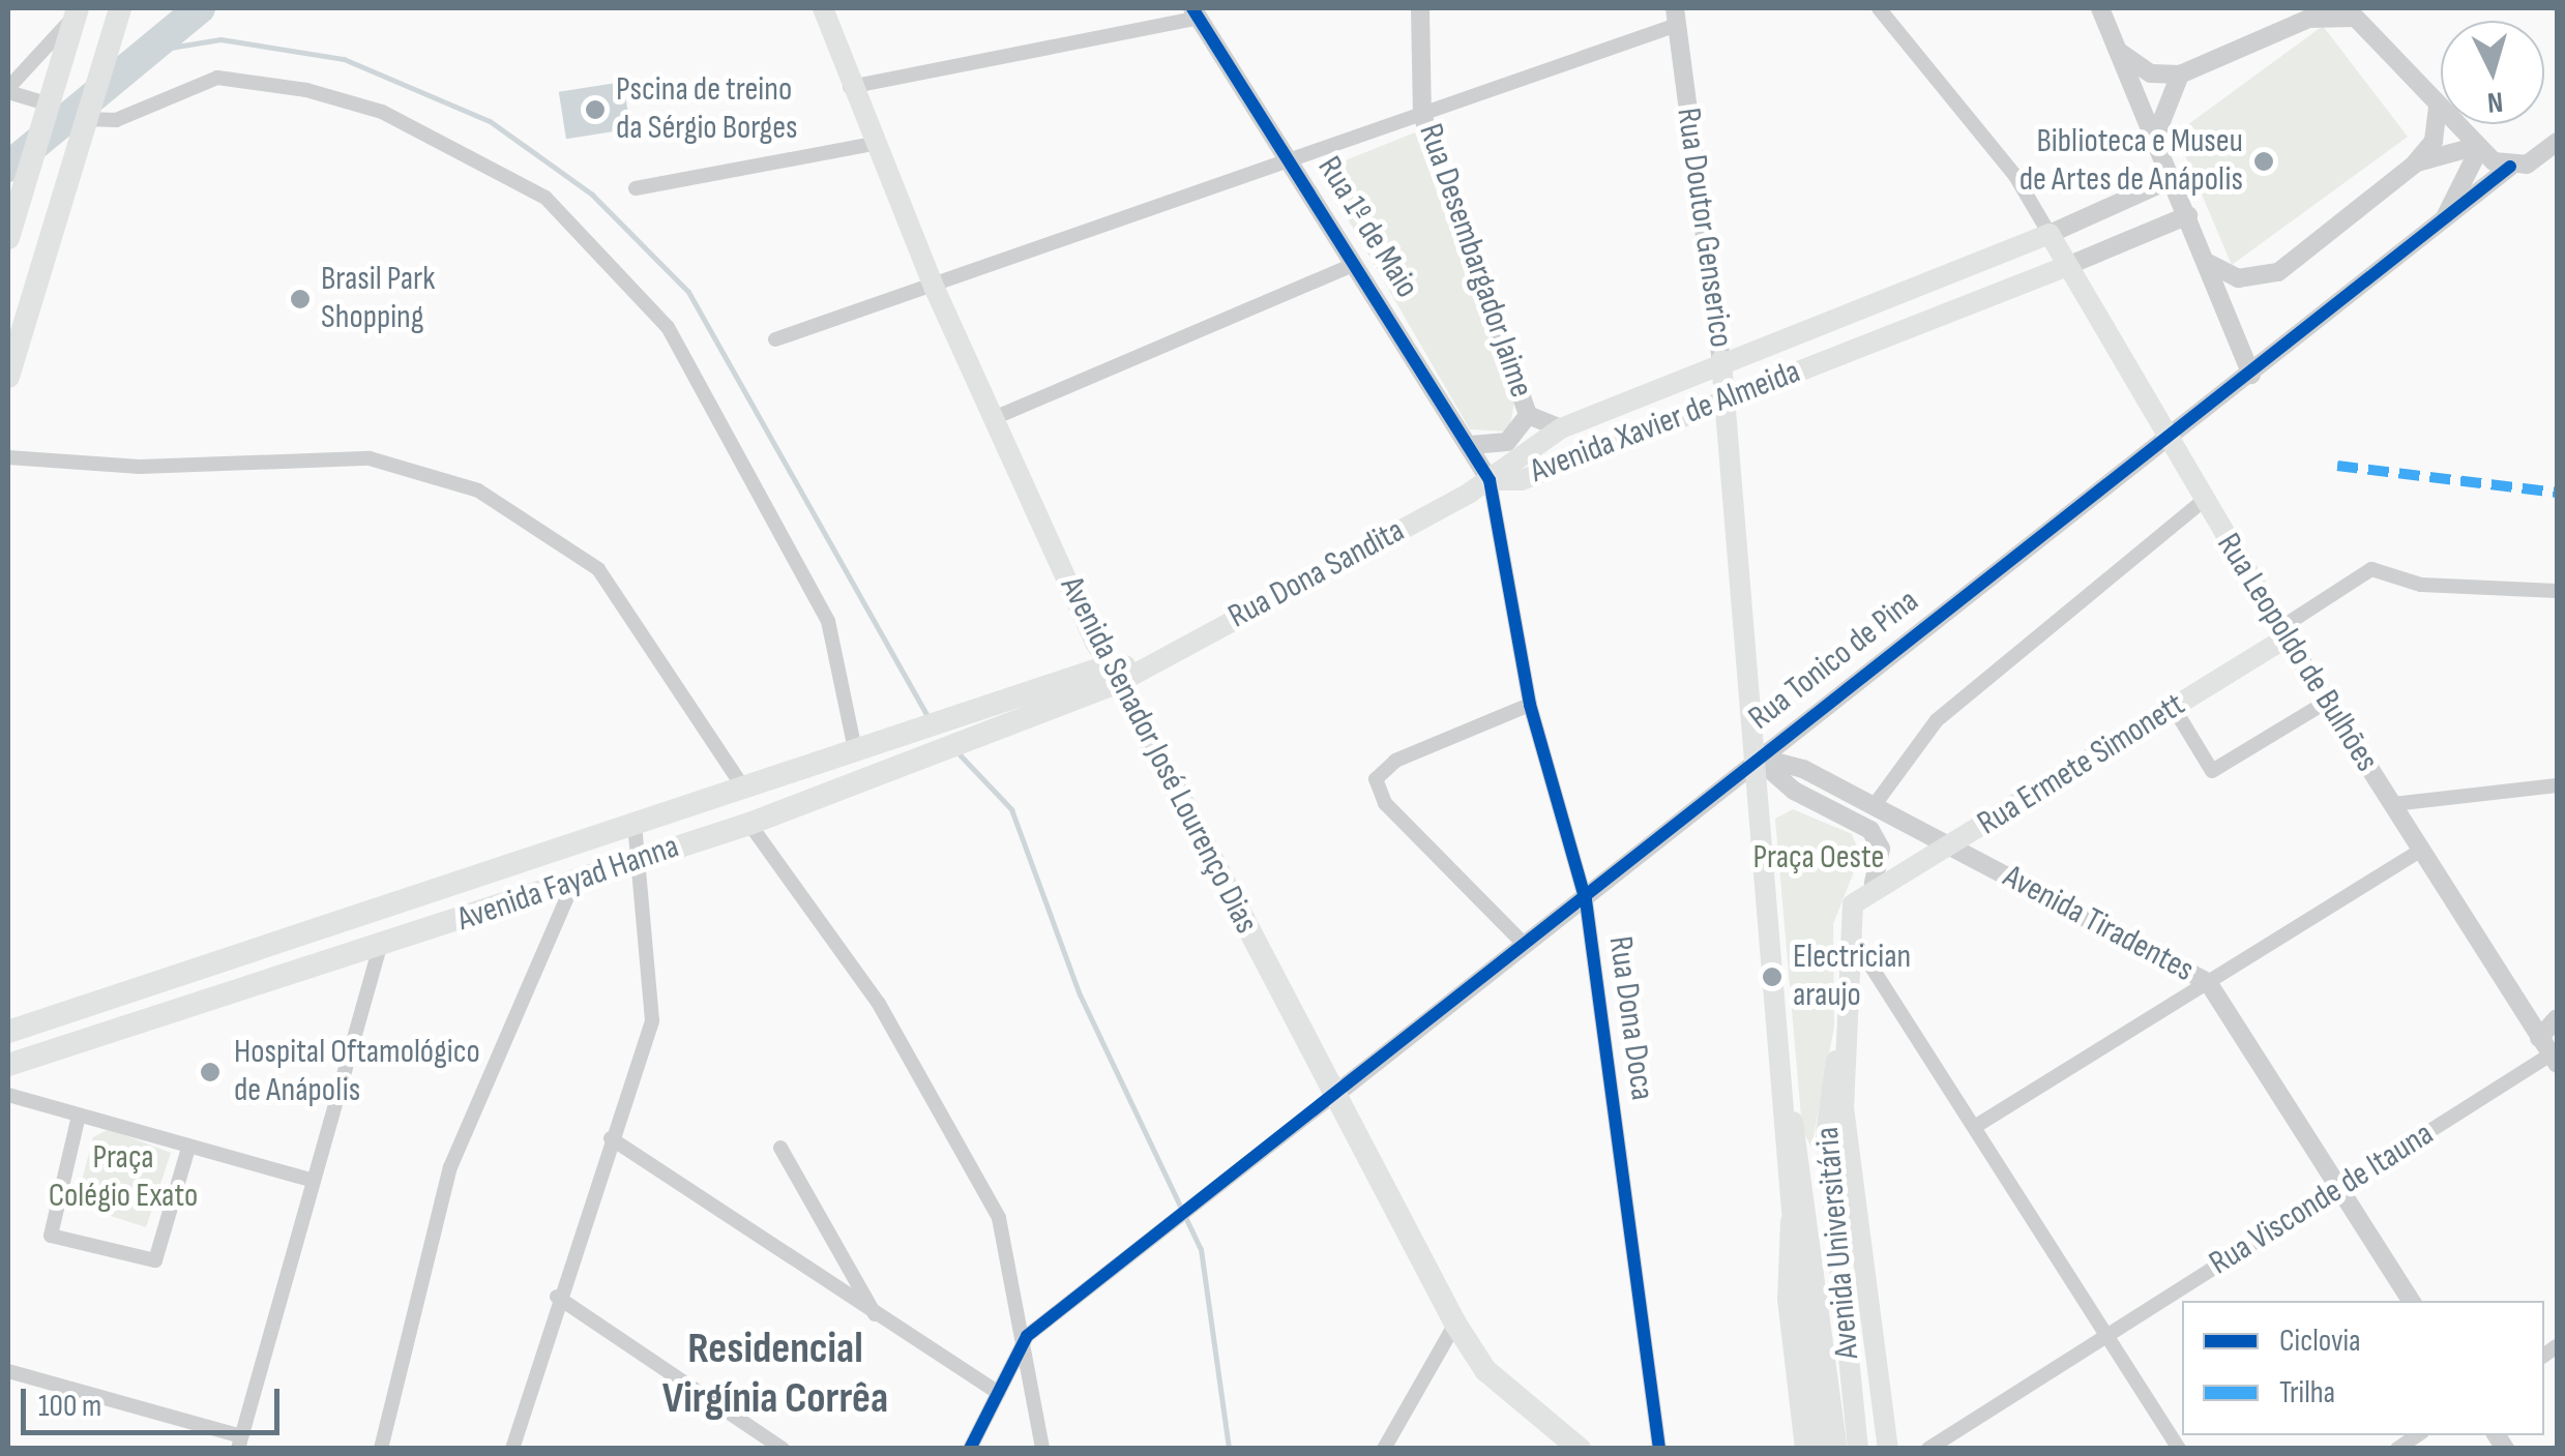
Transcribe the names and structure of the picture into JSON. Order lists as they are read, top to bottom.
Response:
{
  "streets": {
    "main road": [
      "Rua Doutor Genserico",
      "Avenida Xavier de Almeida",
      "Rua Dona Sandita",
      "Rua Leopoldo de Bulhões",
      "Avenida Senador José Lourenço Dias",
      "Rua Ermete Simonett",
      "Avenida Fayad Hanna",
      "Avenida Universitária"
    ],
    "street": [
      "Rua 1º de Maio",
      "Rua Desembargador Jaime",
      "Rua Tonico de Pina",
      "Avenida Tiradentes",
      "Rua Dona Doca",
      "Rua Visconde de Itauna"
    ]
  },
  "crossings": [
    ["Rua 1º de Maio", "Avenida Xavier de Almeida"],
    ["Rua 1º de Maio", "Rua Dona Sandita"],
    ["Rua 1º de Maio", "Rua Dona Doca"],
    ["Rua Doutor Genserico", "Avenida Xavier de Almeida"],
    ["Rua Doutor Genserico", "Rua Tonico de Pina"],
    ["Rua Doutor Genserico", "Avenida Tiradentes"],
    ["Rua Doutor Genserico", "Avenida Universitária"],
    ["Rua Desembargador Jaime", "Avenida Xavier de Almeida"],
    ["Avenida Xavier de Almeida", "Rua Dona Sandita"],
    ["Avenida Xavier de Almeida", "Rua Leopoldo de Bulhões"],
    ["Avenida Xavier de Almeida", "Rua Dona Doca"],
    ["Rua Dona Sandita", "Avenida Senador José Lourenço Dias"],
    ["Rua Dona Sandita", "Avenida Fayad Hanna"],
    ["Rua Dona Sandita", "Rua Dona Doca"],
    ["Rua Leopoldo de Bulhões", "Rua Tonico de Pina"],
    ["Rua Leopoldo de Bulhões", "Rua Ermete Simonett"],
    ["Rua Leopoldo de Bulhões", "Rua Visconde de Itauna"],
    ["Rua Tonico de Pina", "Avenida Senador José Lourenço Dias"],
    ["Rua Tonico de Pina", "Avenida Tiradentes"],
    ["Rua Tonico de Pina", "Rua Dona Doca"],
    ["Rua Tonico de Pina", "Avenida Universitária"],
    ["Avenida Senador José Lourenço Dias", "Avenida Fayad Hanna"],
    ["Rua Ermete Simonett", "Avenida Tiradentes"],
    ["Rua Ermete Simonett", "Avenida Universitária"],
    ["Avenida Tiradentes", "Rua Visconde de Itauna"],
    ["Avenida Tiradentes", "Avenida Universitária"]
  ],
  "districts": ["Residencial Virgínia Corrêa"],
  "parks": ["Praça Oeste", "Praça Colégio Exato"],
  "places": [
    "Pscina de treino da Sérgio Borges",
    "Biblioteca e Museu de Artes de Anápolis",
    "Brasil Park Shopping",
    "Electrician araujo",
    "Hospital Oftamológico de Anápolis"
  ],
  "legend": ["Ciclovia", "Trilha"],
  "scale_bar": "100 m",
  "north": "bottom"
}
